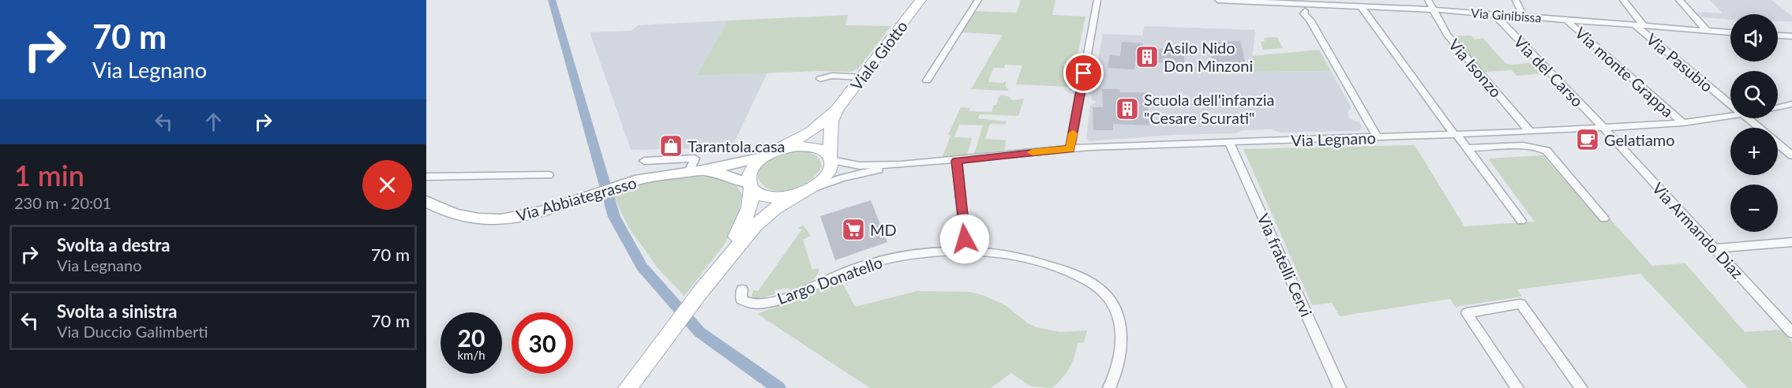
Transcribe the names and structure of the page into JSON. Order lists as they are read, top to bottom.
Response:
{
  "streets": {
    "main road": ["Viale Giotto"],
    "street": [
      "Via Ginibissa",
      "Via Pasubio",
      "Via Isonzo",
      "Via del Carso",
      "Via monte Grappa",
      "Via Legnano",
      "Via Abbiategrasso",
      "Via Armando Diaz",
      "Via fratelli Cervi",
      "Largo Donatello"
    ]
  },
  "crossings": [
    ["Via Ginibissa", "Via Pasubio"],
    ["Via Ginibissa", "Via Isonzo"],
    ["Via Ginibissa", "Via del Carso"],
    ["Via Ginibissa", "Via monte Grappa"],
    ["Viale Giotto", "Via Legnano"],
    ["Viale Giotto", "Via Abbiategrasso"],
    ["Via Isonzo", "Via Legnano"],
    ["Via del Carso", "Via Legnano"],
    ["Via del Carso", "Via Armando Diaz"],
    ["Via monte Grappa", "Via Legnano"],
    ["Via Legnano", "Via Abbiategrasso"],
    ["Via Legnano", "Via Armando Diaz"],
    ["Via Legnano", "Via fratelli Cervi"]
  ],
  "places": {
    "building": ["Asilo Nido Don Minzoni", "Scuola dell'infanzia \"Cesare Scurati\""],
    "cafe": ["Gelatiamo"],
    "shop": ["Tarantola.casa"],
    "supermarket": ["MD"]
  },
  "page": {
    "turn": ["70 m", "Via Legnano"],
    "map_buttons": ["+", "−"],
    "heading": ["1 min", "230 m · 20:01"],
    "list": [
      {
        "name": "Svolta a destra",
        "note": "Via Legnano",
        "value": "70 m"
      },
      {
        "name": "Svolta a sinistra",
        "note": "Via Duccio Galimberti",
        "value": "70 m"
      }
    ],
    "speed": "20 km/h",
    "limit": "30"
  }
}
